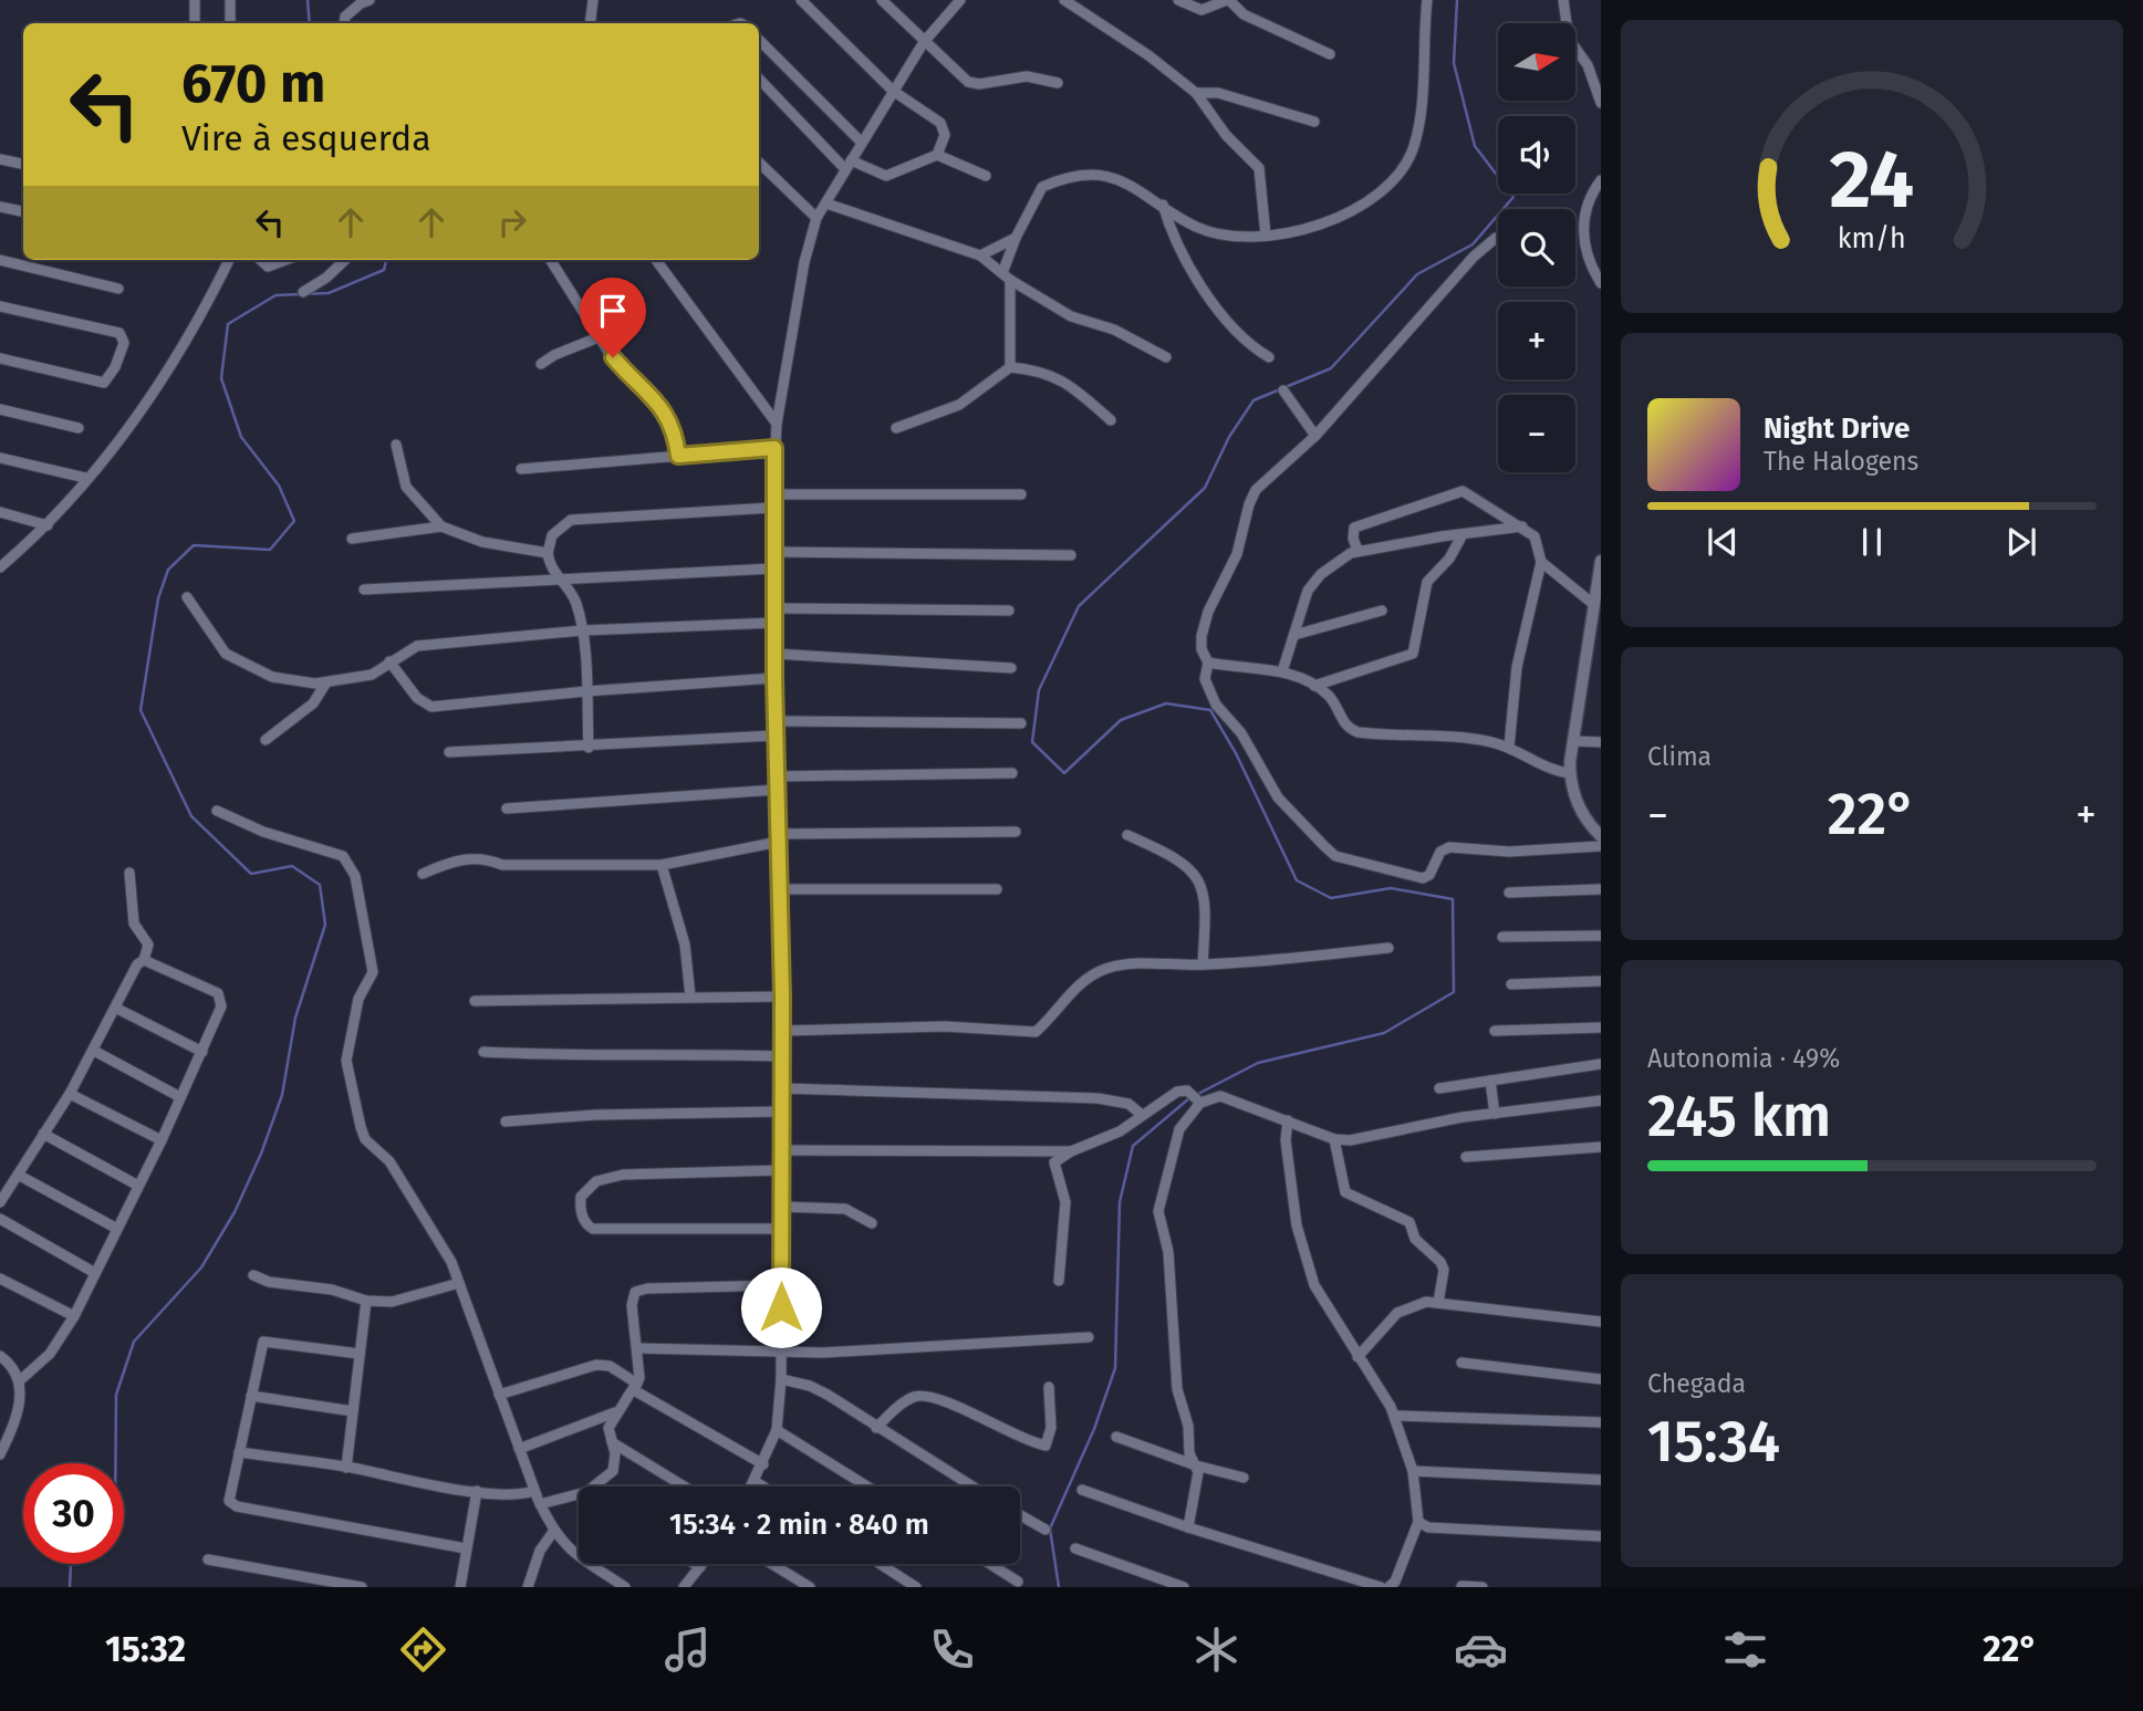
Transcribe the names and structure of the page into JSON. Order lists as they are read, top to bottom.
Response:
{
  "north": "right",
  "page": {
    "map_buttons": ["+", "−"],
    "turn": ["670 m", "Vire à esquerda"],
    "song": ["Night Drive", "The Halogens"],
    "tile": [
      "Clima",
      ["Autonomia · 49%", "245 km"],
      ["Chegada", "15:34"]
    ],
    "heat": ["−", "22°", "+"],
    "limit": "30",
    "trip": "15:34 · 2 min · 840 m",
    "tabs": ["15:32", "22°"],
    "gauge": ["24", "km/h"]
  }
}
